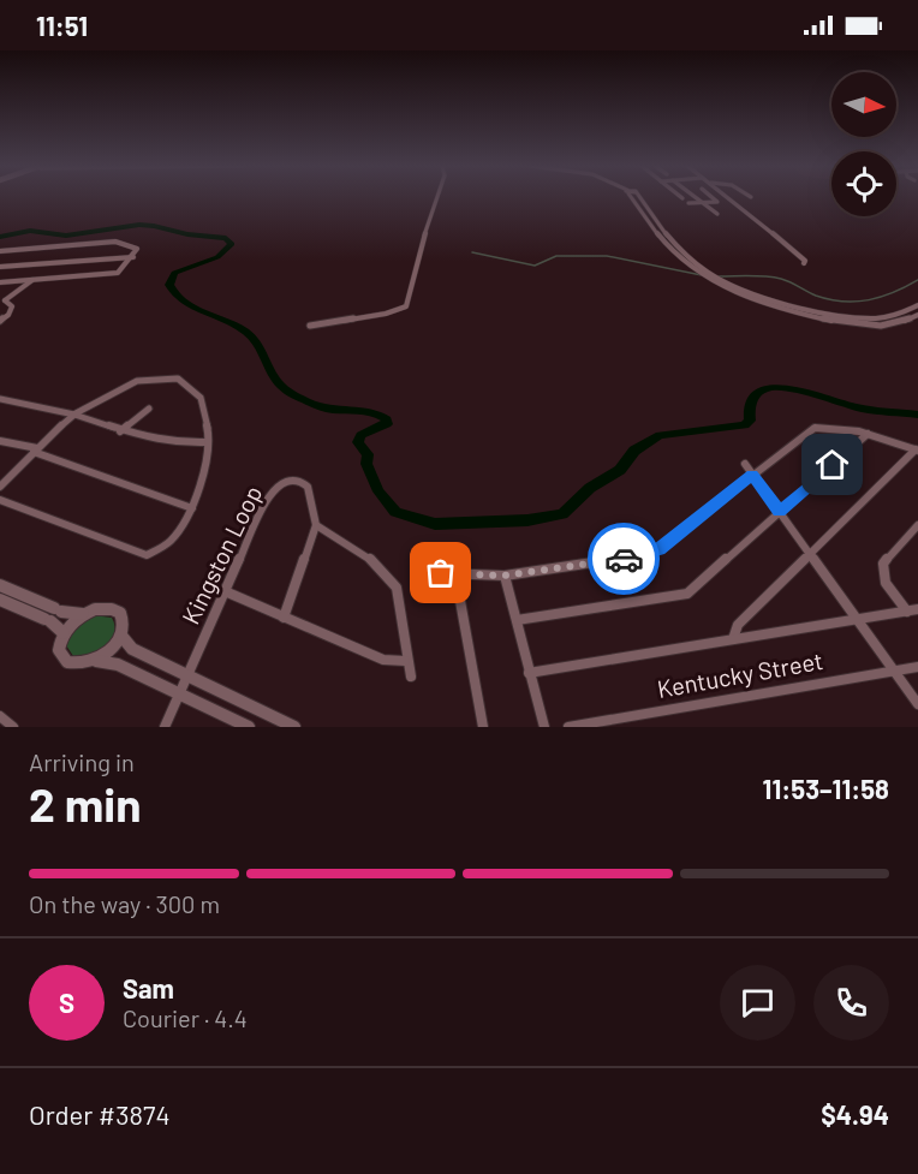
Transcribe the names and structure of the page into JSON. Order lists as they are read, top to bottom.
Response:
{
  "streets": {
    "street": ["Kingston Loop", "Kentucky Street"]
  },
  "north": "right",
  "page": {
    "status": "11:51",
    "heading": ["2 min", "Arriving in", "11:53–11:58"],
    "panel": [
      "Sam",
      "Courier · 4.4",
      "Order #3874",
      "$4.94"
    ],
    "bar": "On the way · 300 m",
    "round": "S"
  }
}
